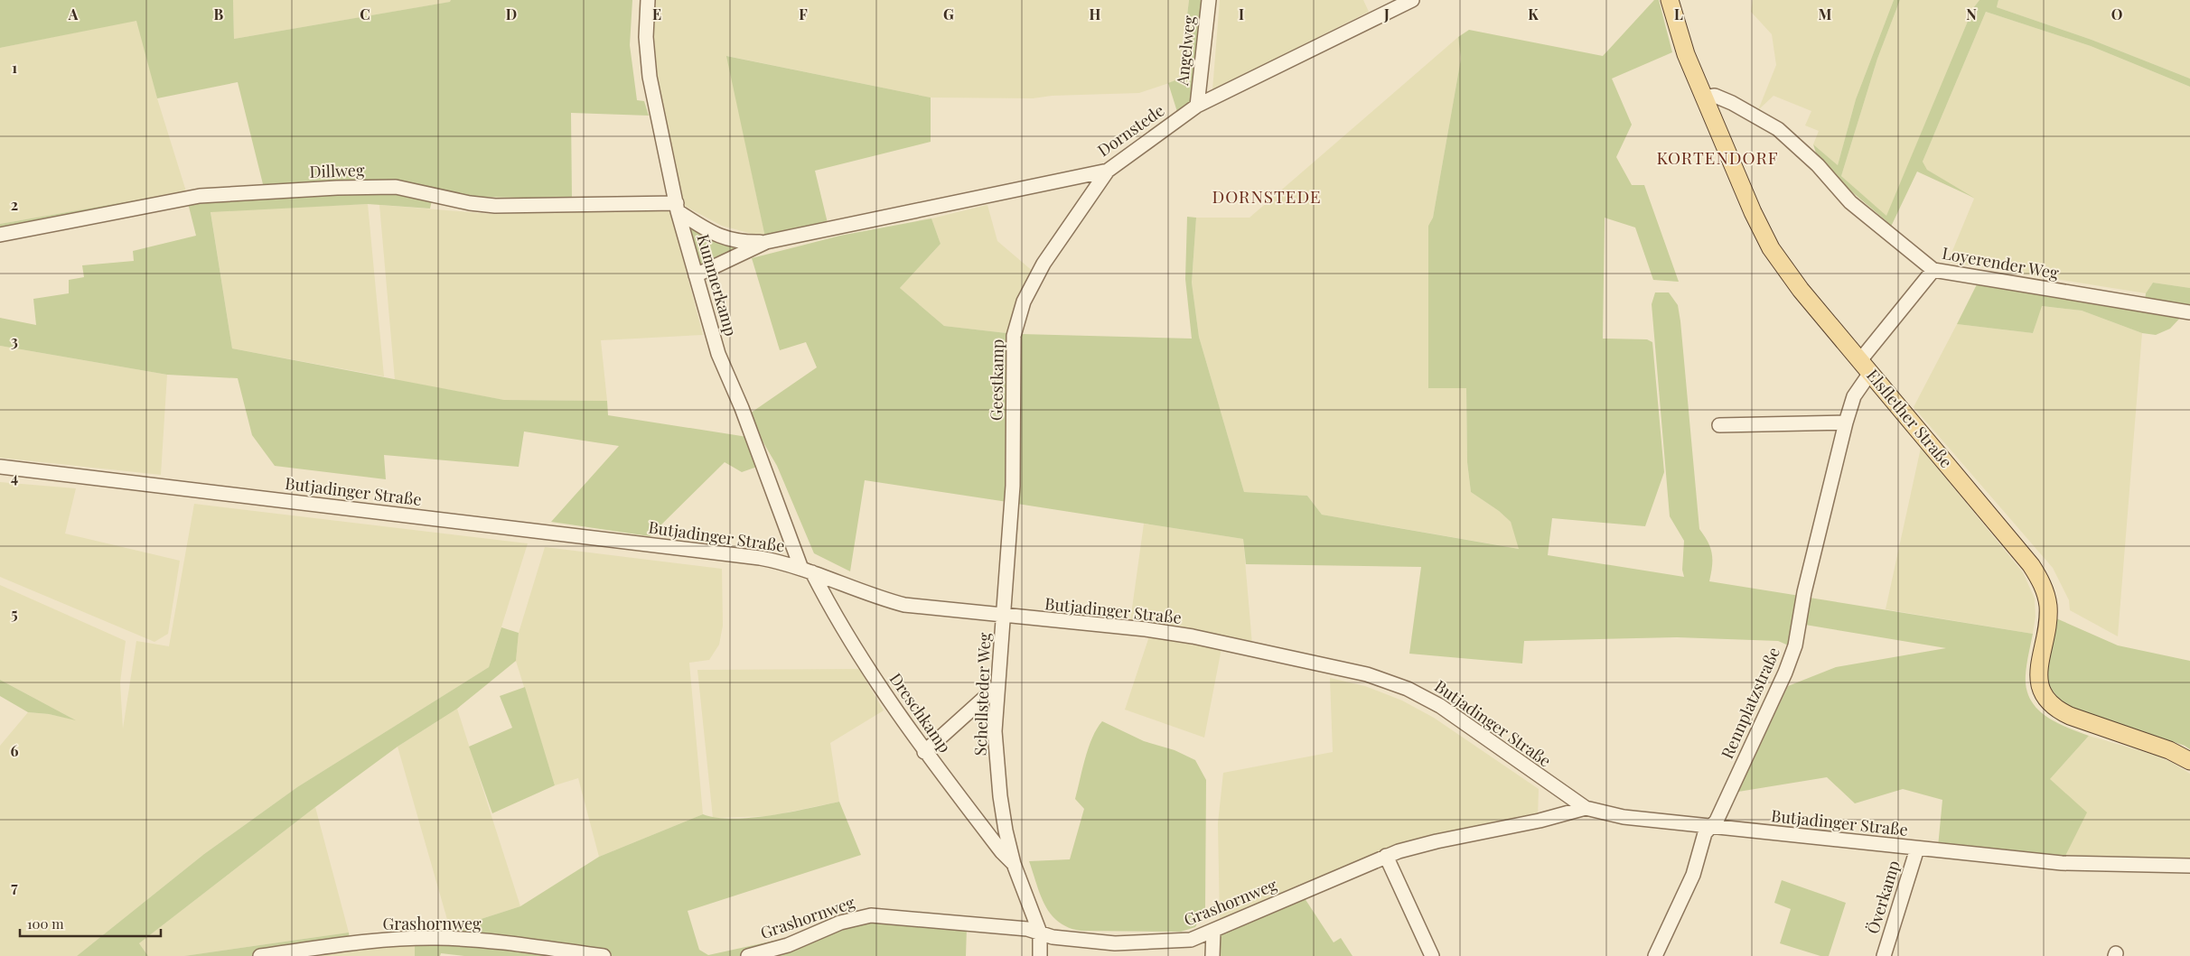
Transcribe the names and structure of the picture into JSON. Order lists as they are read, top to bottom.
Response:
{
  "streets": {
    "main road": ["Elsflether Straße"],
    "street": [
      "Angelweg",
      "Dornstede",
      "Dillweg",
      "Loyerender Weg",
      "Kummerkamp",
      "Geestkamp",
      "Butjadinger Straße",
      "Schellsteder Weg",
      "Rennplatzstraße",
      "Dreschkamp",
      "Överkamp",
      "Grashornweg"
    ]
  },
  "crossings": [
    ["Angelweg", "Dornstede"],
    ["Dornstede", "Dillweg"],
    ["Dornstede", "Kummerkamp"],
    ["Dornstede", "Geestkamp"],
    ["Dillweg", "Kummerkamp"],
    ["Loyerender Weg", "Elsflether Straße"],
    ["Loyerender Weg", "Rennplatzstraße"],
    ["Kummerkamp", "Butjadinger Straße"],
    ["Kummerkamp", "Dreschkamp"],
    ["Geestkamp", "Butjadinger Straße"],
    ["Geestkamp", "Schellsteder Weg"],
    ["Elsflether Straße", "Rennplatzstraße"],
    ["Butjadinger Straße", "Schellsteder Weg"],
    ["Butjadinger Straße", "Rennplatzstraße"],
    ["Butjadinger Straße", "Dreschkamp"],
    ["Butjadinger Straße", "Överkamp"],
    ["Butjadinger Straße", "Grashornweg"],
    ["Schellsteder Weg", "Dreschkamp"],
    ["Schellsteder Weg", "Grashornweg"]
  ],
  "districts": ["KORTENDORF", "DORNSTEDE"],
  "scale_bar": "100 m",
  "grid": {
    "columns": [
      "A",
      "B",
      "C",
      "D",
      "E",
      "F",
      "G",
      "H",
      "I",
      "J",
      "K",
      "L",
      "M",
      "N",
      "O"
    ],
    "rows": [
      "1",
      "2",
      "3",
      "4",
      "5",
      "6",
      "7"
    ]
  }
}
